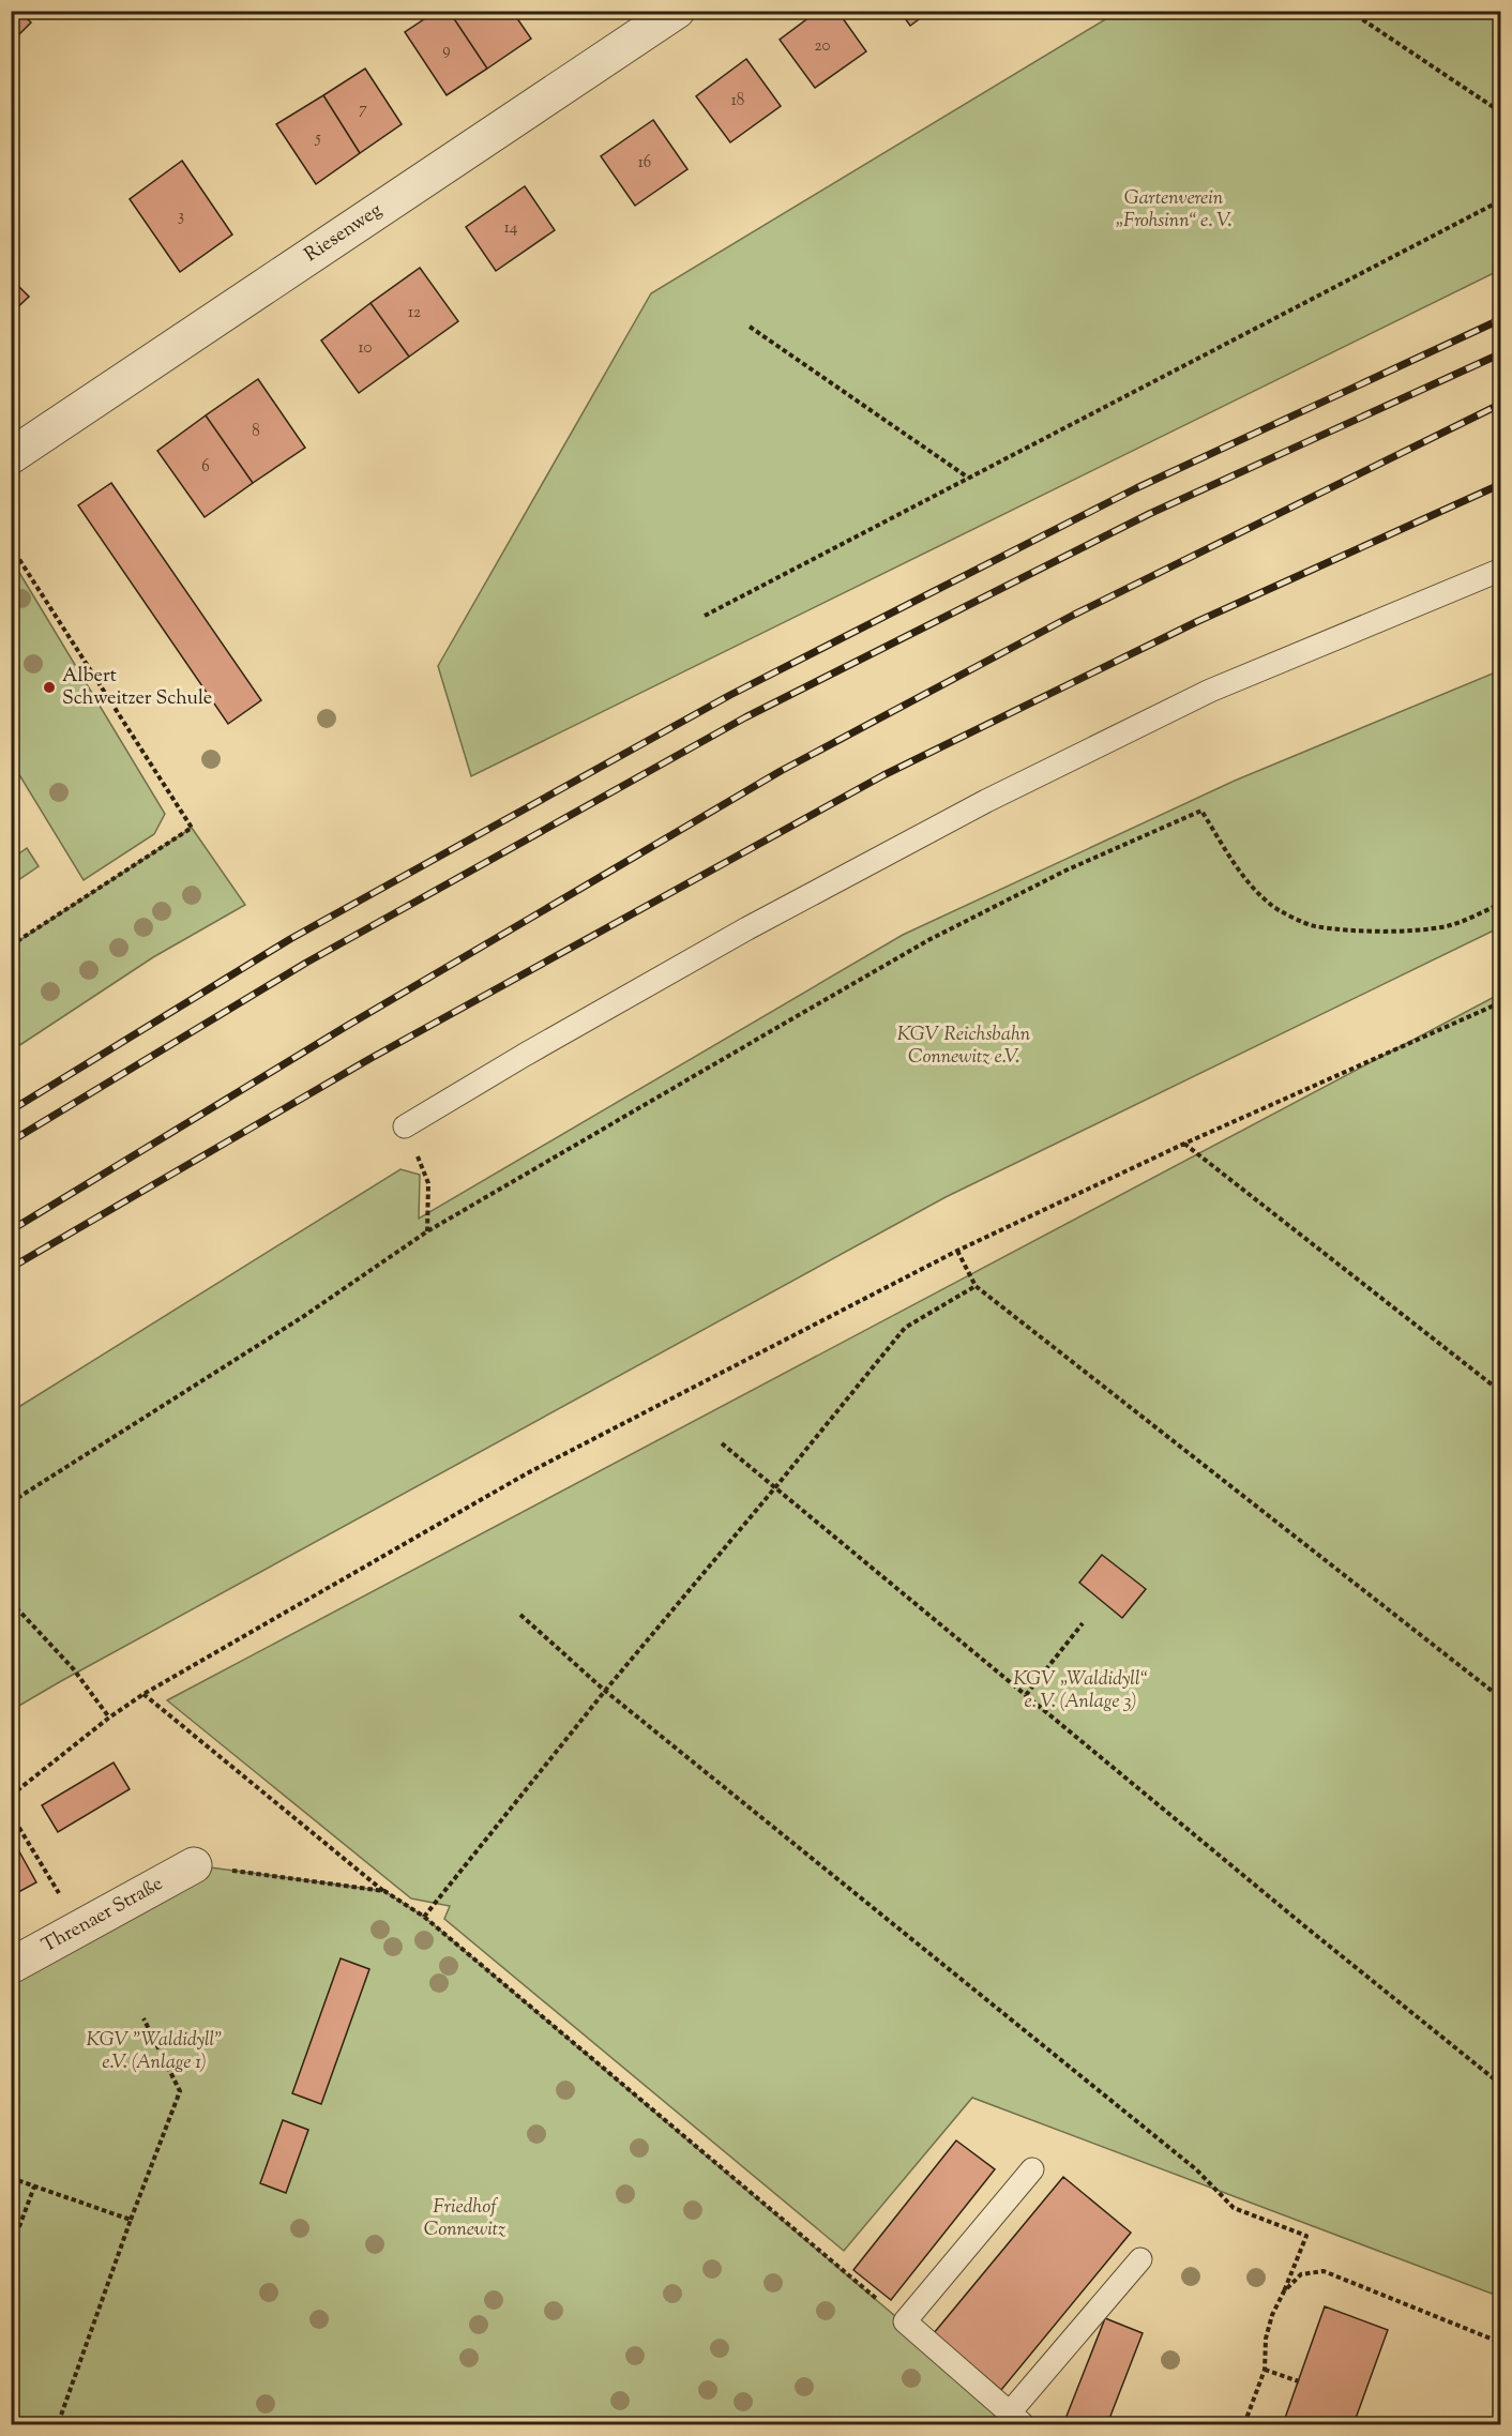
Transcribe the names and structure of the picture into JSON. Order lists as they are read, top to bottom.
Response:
{
  "streets": {
    "street": ["Riesenweg", "Threnaer Straße"]
  },
  "parks": [
    "Gartenverein „Frohsinn“ e. V.",
    "KGV Reichsbahn Connewitz e.V.",
    "KGV „Waldidyll“ e. V. (Anlage 3)",
    "KGV \"Waldidyll\" e.V. (Anlage 1)",
    "Friedhof Connewitz"
  ],
  "places": ["Albert Schweitzer Schule"],
  "house_numbers": [
    "20",
    "9",
    "18",
    "7",
    "5",
    "16",
    "3",
    "14",
    "12",
    "10",
    "8",
    "6"
  ]
}
